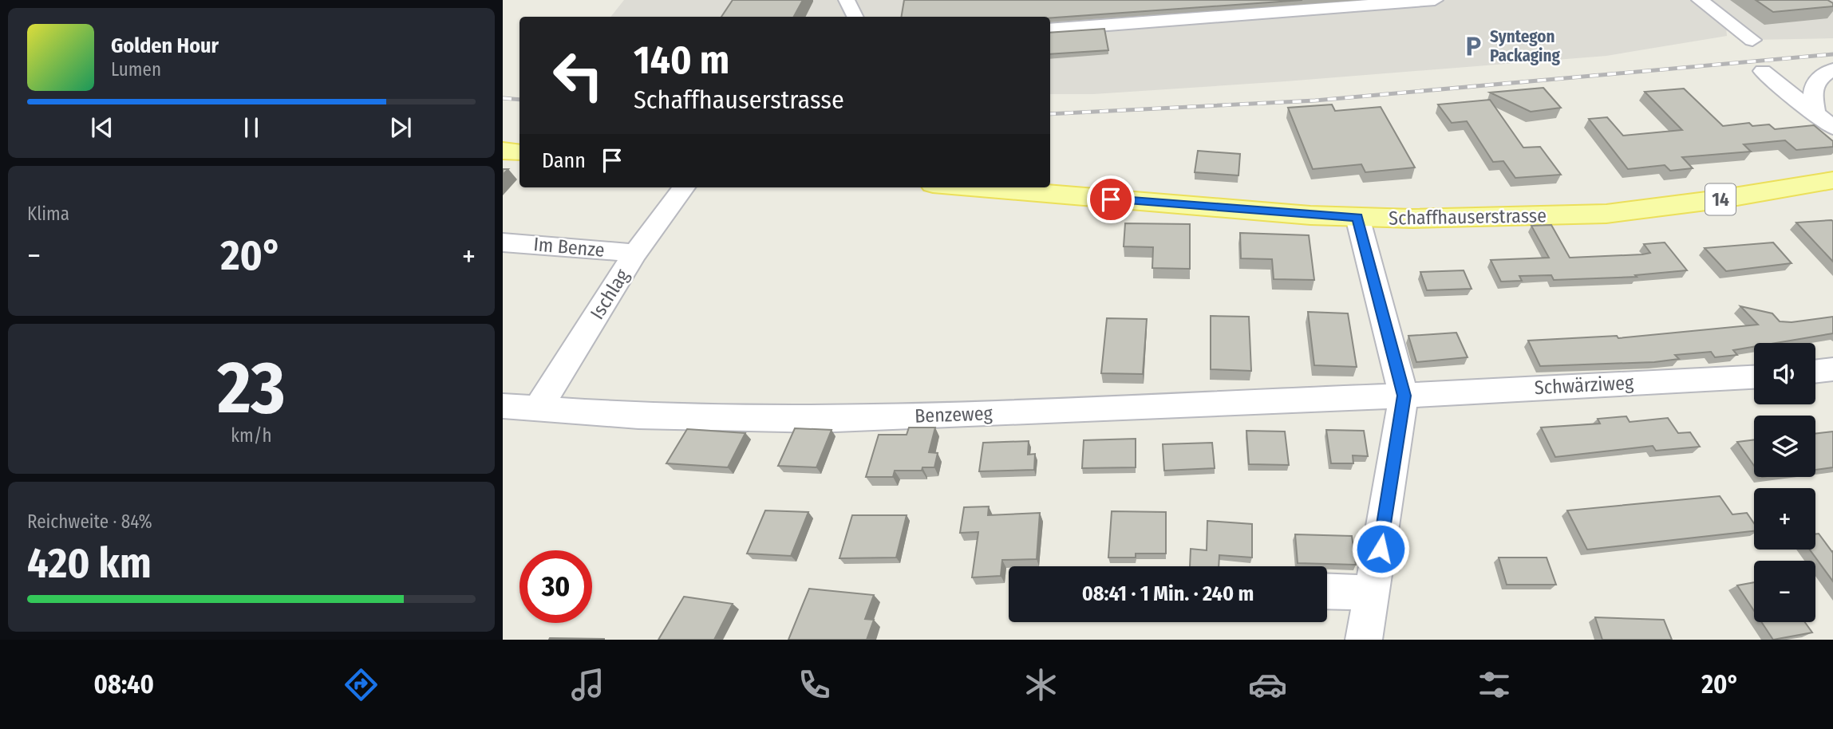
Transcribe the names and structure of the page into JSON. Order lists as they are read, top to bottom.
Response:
{
  "streets": {
    "main road": ["14", "Schaffhauserstrasse"],
    "street": [
      "Im Benze",
      "Ischlag",
      "Schwärziweg",
      "Benzeweg"
    ]
  },
  "crossings": [
    ["Im Benze", "Ischlag"],
    ["Ischlag", "Benzeweg"],
    ["Schwärziweg", "Benzeweg"]
  ],
  "places": {
    "parking": ["Syntegon Packaging"]
  },
  "page": {
    "turn": ["140 m", "Schaffhauserstrasse"],
    "song": ["Golden Hour", "Lumen"],
    "then": "Dann",
    "tile": [
      "Klima",
      ["23", "km/h"],
      ["Reichweite · 84%", "420 km"]
    ],
    "heat": ["−", "20°", "+"],
    "map_buttons": ["+", "−"],
    "limit": "30",
    "trip": "08:41 · 1 Min. · 240 m",
    "tabs": ["08:40", "20°"]
  }
}
